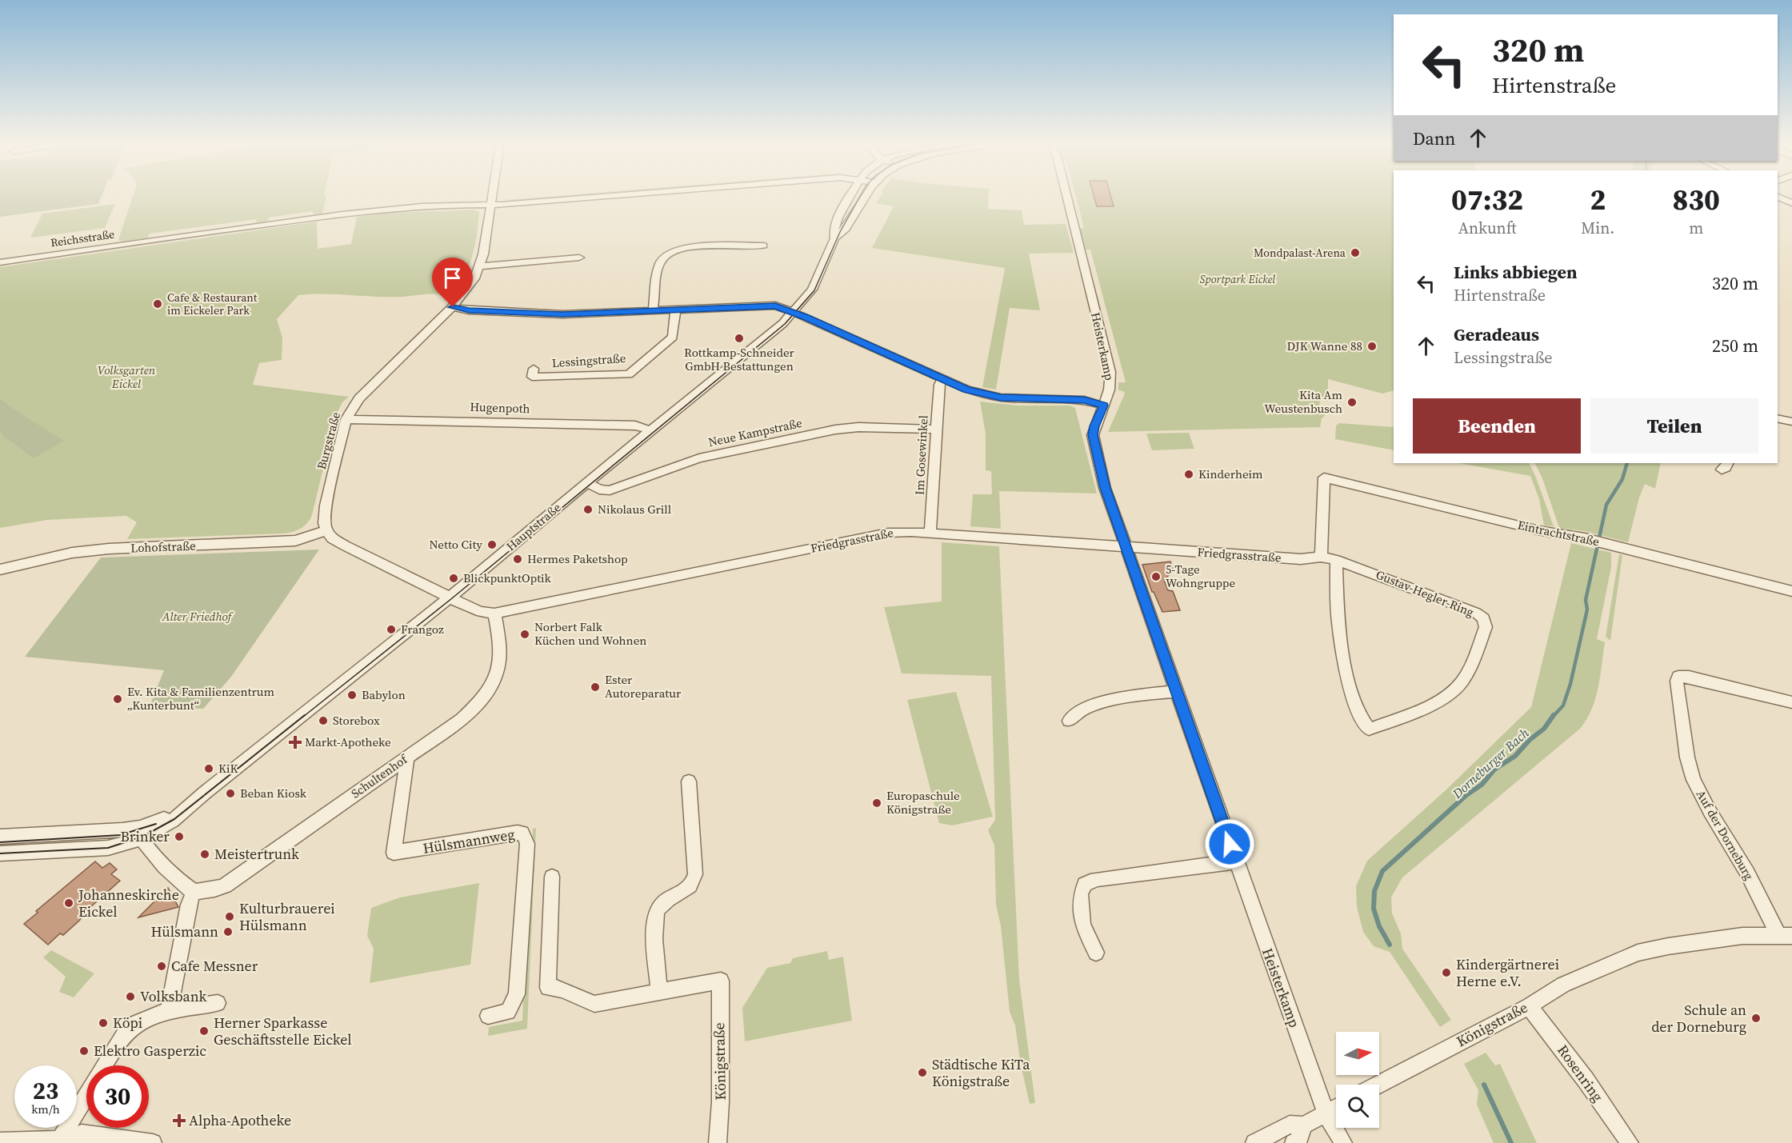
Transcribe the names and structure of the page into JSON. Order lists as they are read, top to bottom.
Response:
{
  "streets": {
    "street": [
      "Reichsstraße",
      "Heisterkamp",
      "Lessingstraße",
      "Hugenpoth",
      "Neue Kampstraße",
      "Burgstraße",
      "Im Gosewinkel",
      "Hauptstraße",
      "Eintrachtstraße",
      "Friedgrasstraße",
      "Lohofstraße",
      "Gustav-Hegler-Ring",
      "Schultenhof",
      "Auf der Dorneburg",
      "Hülsmannweg",
      "Königstraße",
      "Rosenring"
    ]
  },
  "crossings": [
    ["Reichsstraße", "Burgstraße"],
    ["Heisterkamp", "Friedgrasstraße"],
    ["Hugenpoth", "Burgstraße"],
    ["Hugenpoth", "Hauptstraße"],
    ["Neue Kampstraße", "Im Gosewinkel"],
    ["Neue Kampstraße", "Hauptstraße"],
    ["Burgstraße", "Lohofstraße"],
    ["Im Gosewinkel", "Friedgrasstraße"],
    ["Hauptstraße", "Friedgrasstraße"],
    ["Eintrachtstraße", "Friedgrasstraße"],
    ["Friedgrasstraße", "Gustav-Hegler-Ring"],
    ["Friedgrasstraße", "Schultenhof"],
    ["Schultenhof", "Hülsmannweg"],
    ["Auf der Dorneburg", "Königstraße"],
    ["Königstraße", "Rosenring"]
  ],
  "water": ["Dorneburger Bach"],
  "parks": ["Sportpark Eickel", "Volksgarten Eickel", "Alter Friedhof"],
  "places": {
    "other": [
      "Mondpalast-Arena",
      "Cafe & Restaurant im Eickeler Park",
      "Rottkamp-Schneider GmbH Bestattungen",
      "DJK Wanne 88",
      "Kita Am Weustenbusch",
      "Kinderheim",
      "Nikolaus Grill",
      "Netto City",
      "Hermes Paketshop",
      "5-Tage Wohngruppe",
      "BlickpunktOptik",
      "Frangoz",
      "Norbert Falk Küchen und Wohnen",
      "Ester Autoreparatur",
      "Babylon",
      "Ev. Kita & Familienzentrum „Kunterbunt“",
      "Storebox",
      "KiK",
      "Beban Kiosk",
      "Europaschule Königstraße",
      "Brinker",
      "Meistertrunk",
      "Johanneskirche Eickel",
      "Kulturbrauerei Hülsmann",
      "Hülsmann",
      "Cafe Messner",
      "Kindergärtnerei Herne e.V.",
      "Volksbank",
      "Schule an der Dorneburg",
      "Köpi",
      "Herner Sparkasse Geschäftsstelle Eickel",
      "Elektro Gasperzic",
      "Städtische KiTa Königstraße"
    ],
    "health": ["Markt-Apotheke", "Alpha-Apotheke"]
  },
  "north": "right",
  "page": {
    "turn": ["320 m", "Hirtenstraße"],
    "then": "Dann",
    "eta": [
      "07:32",
      "Ankunft",
      "2",
      "Min.",
      "830",
      "m"
    ],
    "list": [
      {
        "name": "Links abbiegen",
        "note": "Hirtenstraße",
        "value": "320 m"
      },
      {
        "name": "Geradeaus",
        "note": "Lessingstraße",
        "value": "250 m"
      }
    ],
    "buttons": ["Beenden", "Teilen"],
    "speed": "23 km/h",
    "limit": "30"
  }
}
